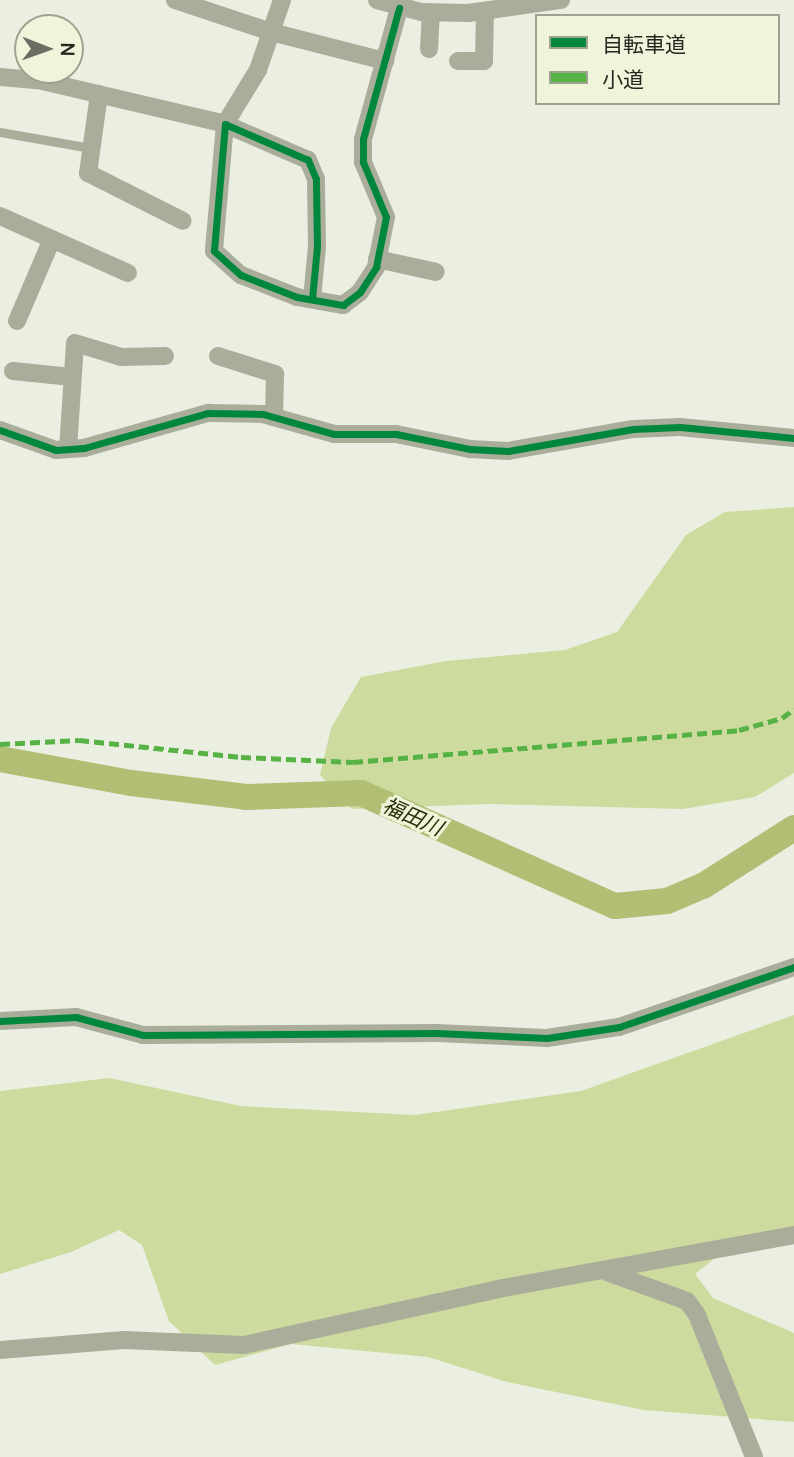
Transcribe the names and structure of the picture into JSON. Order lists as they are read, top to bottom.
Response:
{
  "water": ["福田川"],
  "legend": ["自転車道", "小道"],
  "north": "right"
}
